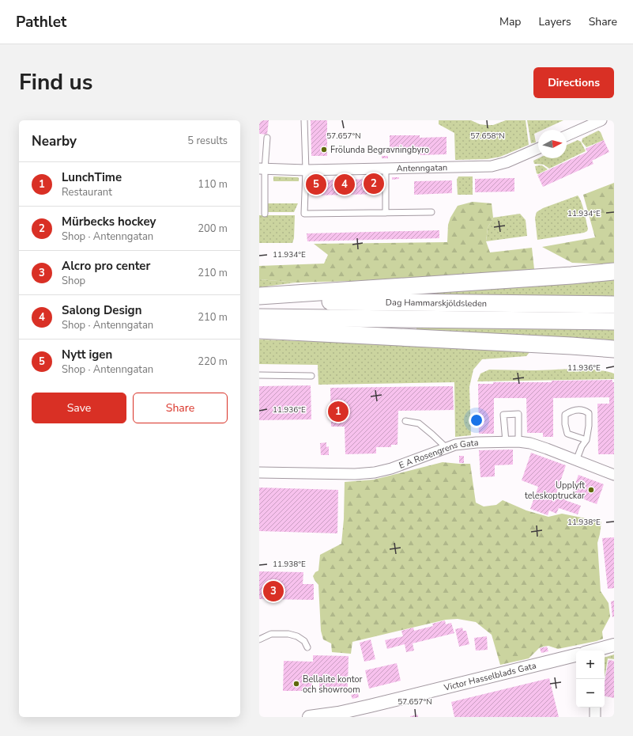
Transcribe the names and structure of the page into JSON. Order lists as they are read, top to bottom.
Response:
{
  "streets": {
    "main road": ["Dag Hammarskjöldsleden"],
    "street": ["Antenngatan", "E A Rosengrens Gata", "Victor Hasselblads Gata"]
  },
  "places": ["Frölunda Begravningbyro", "Upplyft teleskoptruckar", "Bellalite kontor och showroom"],
  "north": "right",
  "page": {
    "header": "Pathlet",
    "nav": ["Map", "Layers", "Share"],
    "title": "Find us",
    "buttons": [
      "Directions",
      ["Save", "Share"]
    ],
    "heading": ["Nearby", "5 results"],
    "list": [
      {
        "mark": "1",
        "name": "LunchTime",
        "note": "Restaurant",
        "value": "110 m"
      },
      {
        "mark": "2",
        "name": "Mürbecks hockey",
        "note": "Shop · Antenngatan",
        "value": "200 m"
      },
      {
        "mark": "3",
        "name": "Alcro pro center",
        "note": "Shop",
        "value": "210 m"
      },
      {
        "mark": "4",
        "name": "Salong Design",
        "note": "Shop · Antenngatan",
        "value": "210 m"
      },
      {
        "mark": "5",
        "name": "Nytt igen",
        "note": "Shop · Antenngatan",
        "value": "220 m"
      }
    ],
    "pins": [
      "2",
      "4",
      "5",
      "1",
      "3"
    ],
    "map_buttons": ["+", "−"]
  },
  "coordinates": [
    "57.657°N",
    "57.658°N",
    "11.934°E",
    "11.936°E",
    "11.938°E"
  ]
}
